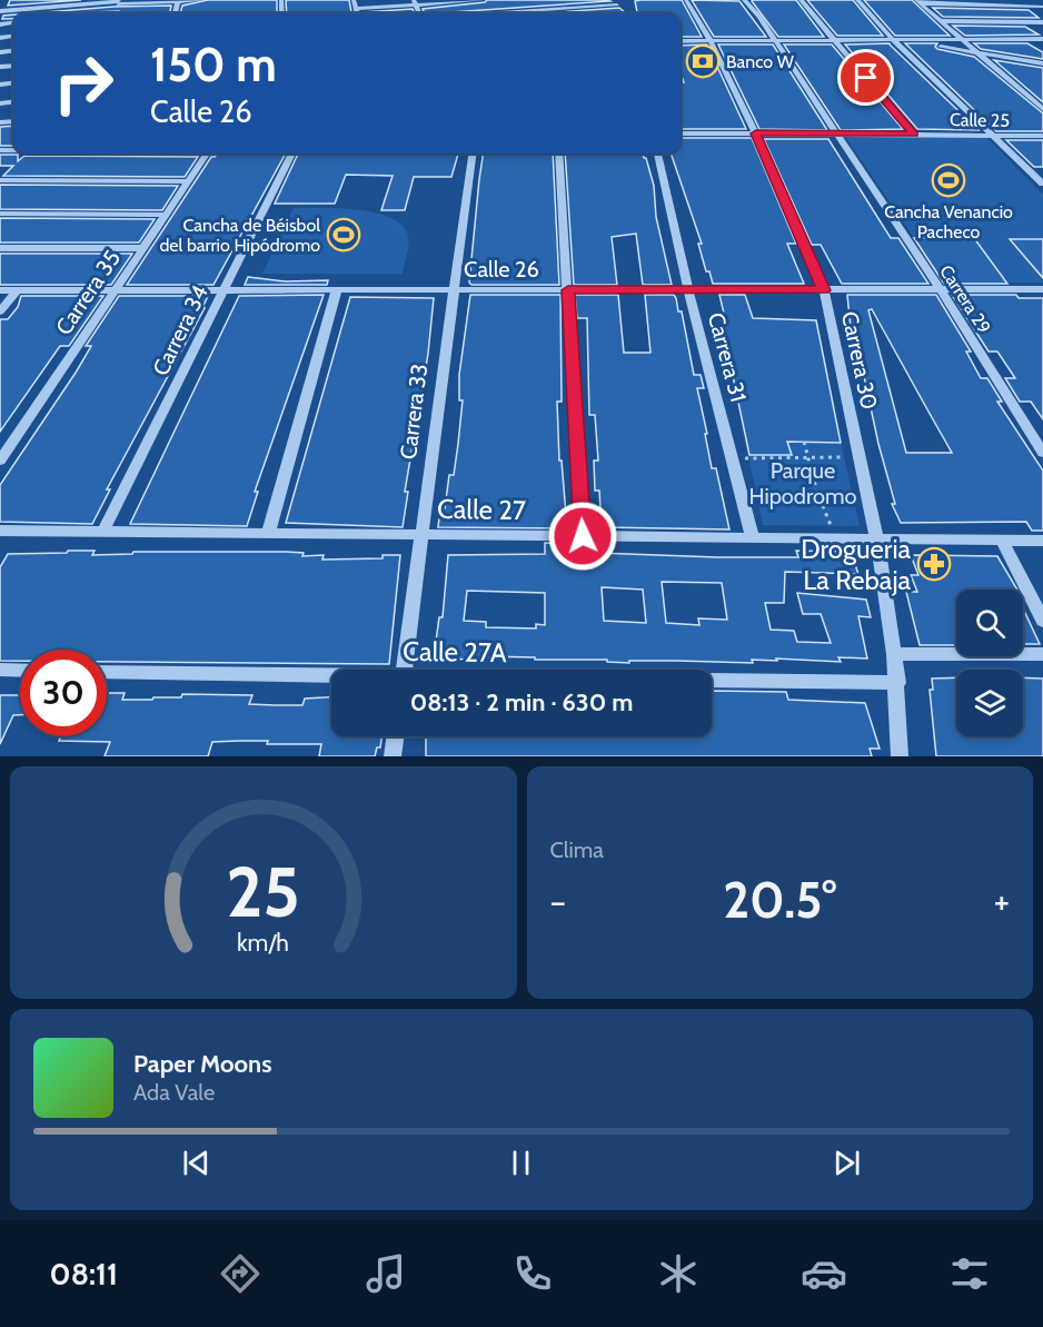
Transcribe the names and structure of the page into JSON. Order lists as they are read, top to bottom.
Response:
{
  "streets": {
    "street": [
      "Calle 25",
      "Calle 26",
      "Carrera 35",
      "Carrera 29",
      "Carrera 34",
      "Carrera 31",
      "Carrera 30",
      "Carrera 33",
      "Calle 27",
      "Calle 27A"
    ]
  },
  "crossings": [
    ["Calle 25", "Carrera 29"],
    ["Calle 25", "Carrera 30"],
    ["Calle 26", "Carrera 35"],
    ["Calle 26", "Carrera 29"],
    ["Calle 26", "Carrera 34"],
    ["Calle 26", "Carrera 31"],
    ["Calle 26", "Carrera 30"],
    ["Calle 26", "Carrera 33"],
    ["Carrera 34", "Calle 27"],
    ["Carrera 31", "Calle 27"],
    ["Carrera 30", "Calle 27"],
    ["Carrera 30", "Calle 27A"],
    ["Carrera 33", "Calle 27"]
  ],
  "parks": ["Parque Hipodromo"],
  "places": {
    "bank": ["Banco W"],
    "sports": ["Cancha Venancio Pacheco", "Cancha de Béisbol del barrio Hipódromo"],
    "pharmacy": ["Drogueria La Rebaja"]
  },
  "page": {
    "turn": ["150 m", "Calle 26"],
    "limit": "30",
    "trip": "08:13 · 2 min · 630 m",
    "tile": "Clima",
    "heat": ["−", "20.5°", "+"],
    "song": ["Paper Moons", "Ada Vale"],
    "tabs": "08:11",
    "gauge": ["25", "km/h"]
  }
}
